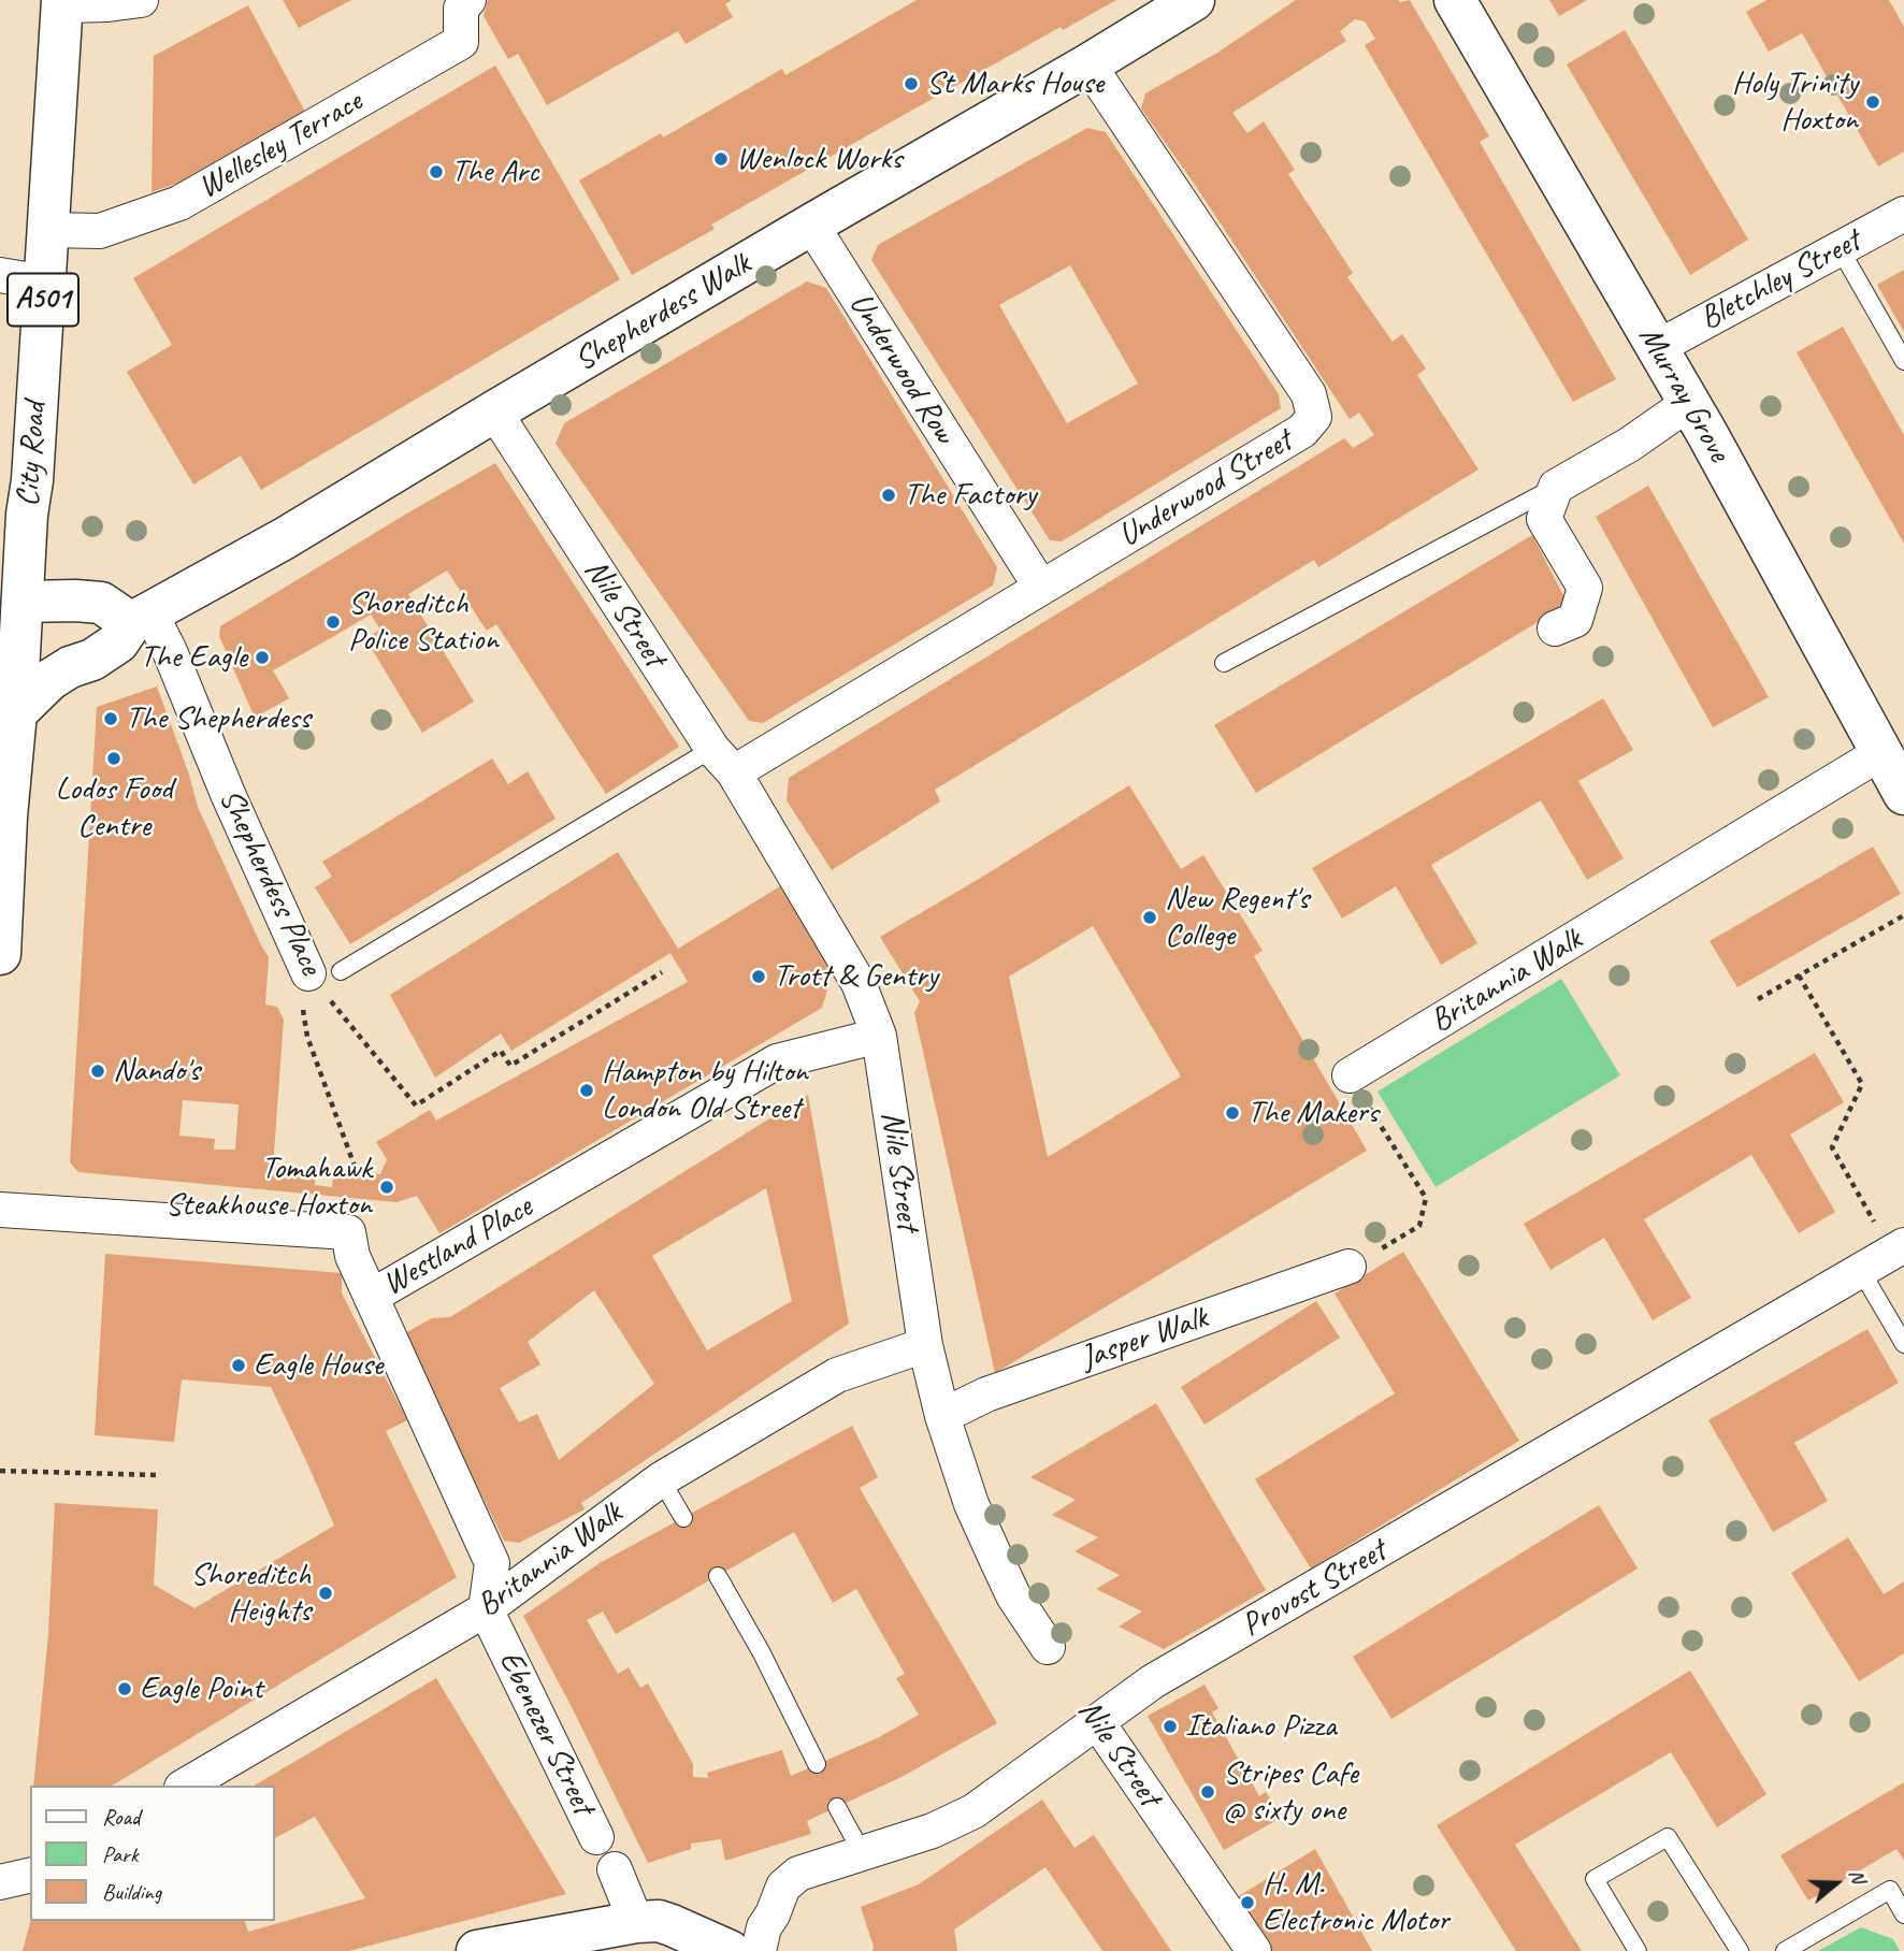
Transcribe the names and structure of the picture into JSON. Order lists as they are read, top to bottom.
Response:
{
  "streets": {
    "main road": [
      "A501",
      "Shepherdess Walk",
      "Murray Grove",
      "City Road"
    ],
    "street": [
      "Wellesley Terrace",
      "Bletchley Street",
      "Underwood Row",
      "Underwood Street",
      "Nile Street",
      "Shepherdess Place",
      "Britannia Walk",
      "Westland Place",
      "Jasper Walk",
      "Provost Street",
      "Ebenezer Street"
    ]
  },
  "crossings": [
    ["Wellesley Terrace", "City Road"],
    ["Bletchley Street", "Murray Grove"],
    ["Shepherdess Walk", "Underwood Row"],
    ["Shepherdess Walk", "City Road"],
    ["Shepherdess Walk", "Underwood Street"],
    ["Shepherdess Walk", "Nile Street"],
    ["Shepherdess Walk", "Shepherdess Place"],
    ["Underwood Row", "Underwood Street"],
    ["Murray Grove", "Britannia Walk"],
    ["Underwood Street", "Nile Street"],
    ["Nile Street", "Britannia Walk"],
    ["Nile Street", "Westland Place"],
    ["Nile Street", "Jasper Walk"],
    ["Nile Street", "Provost Street"],
    ["Britannia Walk", "Ebenezer Street"]
  ],
  "places": [
    "St Marks House",
    "Holy Trinity Hoxton",
    "Wenlock Works",
    "The Arc",
    "The Factory",
    "Shoreditch Police Station",
    "The Eagle",
    "The Shepherdess",
    "Lodos Food Centre",
    "New Regent's College",
    "Trott & Gentry",
    "Nando's",
    "Hampton by Hilton London Old Street",
    "The Makers",
    "Tomahawk Steakhouse Hoxton",
    "Eagle House",
    "Shoreditch Heights",
    "Eagle Point",
    "Italiano Pizza",
    "Stripes Cafe @ sixty one",
    "H. M. Electronic Motor"
  ],
  "legend": ["Road", "Park", "Building"],
  "north": "right"
}
